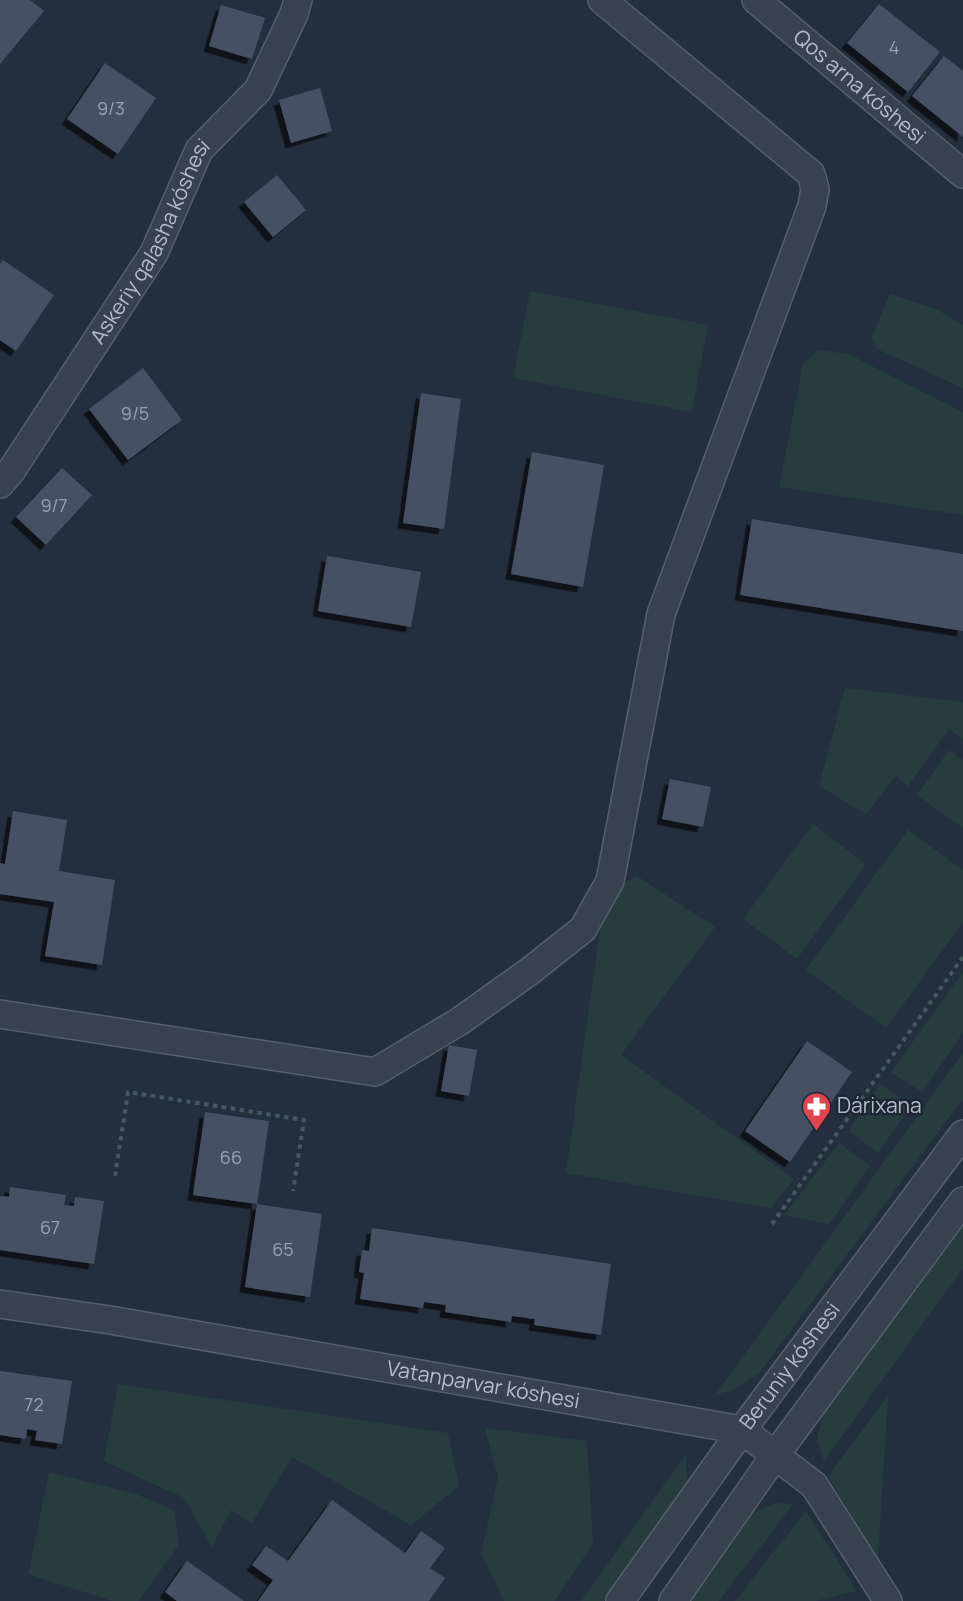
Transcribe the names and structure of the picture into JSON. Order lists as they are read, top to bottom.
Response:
{
  "streets": {
    "street": [
      "Qos arna kóshesi",
      "Askeriy qalasha kóshesi",
      "Beruniy kóshesi",
      "Vatanparvar kóshesi"
    ]
  },
  "crossings": [
    ["Beruniy kóshesi", "Vatanparvar kóshesi"]
  ],
  "places": {
    "pharmacy": ["Dárixana"]
  },
  "house_numbers": [
    "4",
    "9/3",
    "9/5",
    "9/7",
    "66",
    "67",
    "65",
    "72"
  ]
}
